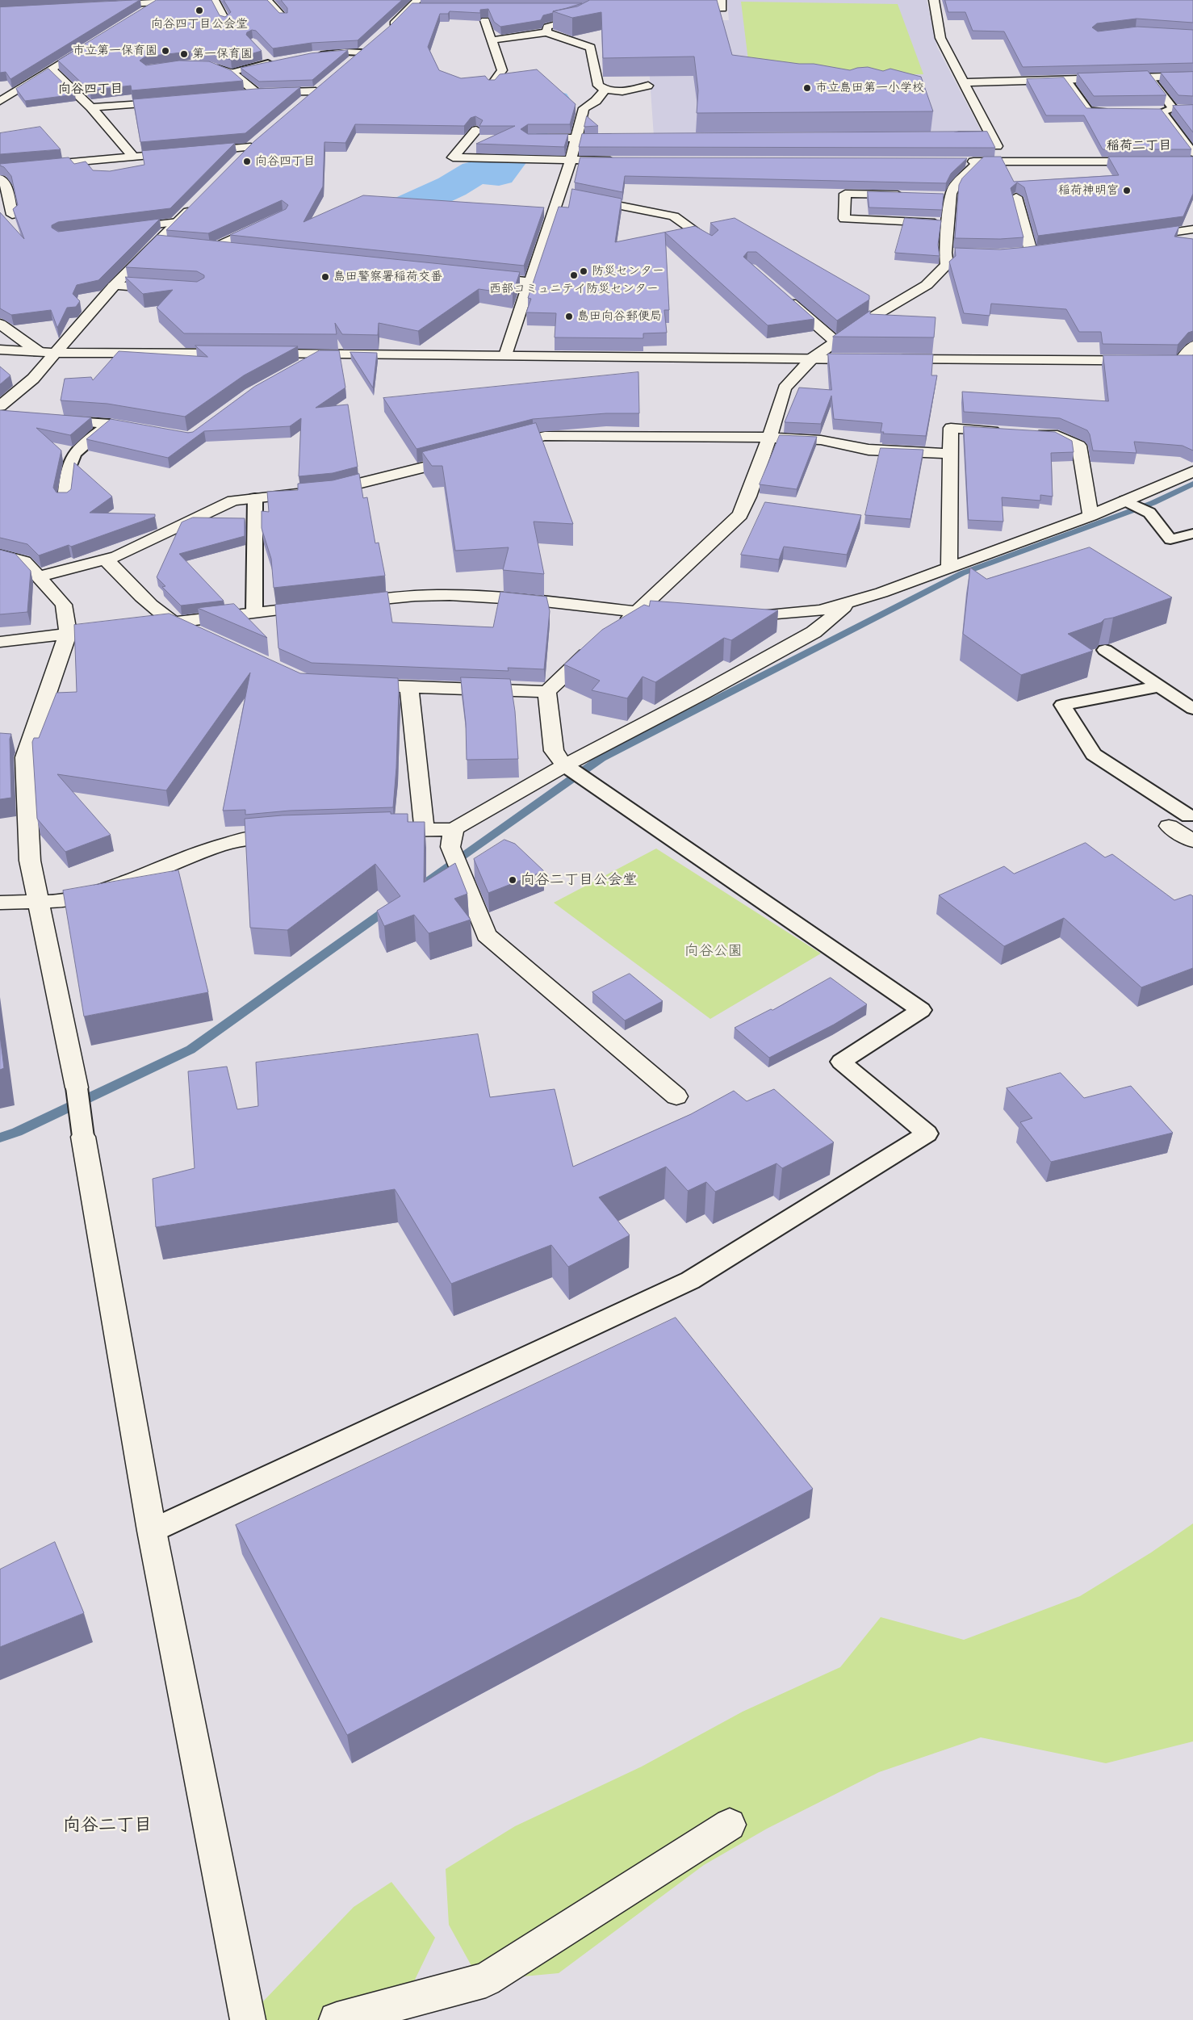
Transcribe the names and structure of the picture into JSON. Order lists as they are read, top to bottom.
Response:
{
  "districts": ["向谷四丁目", "稲荷二丁目", "向谷二丁目"],
  "parks": ["向谷公園"],
  "places": [
    "向谷四丁目公会堂",
    "市立第一保育園",
    "第一保育園",
    "市立島田第一小学校",
    "向谷四丁目",
    "稲荷神明宮",
    "防災センター",
    "西部コミュニテイ防災センター",
    "島田警察署稲荷交番",
    "島田向谷郵便局",
    "向谷二丁目公会堂"
  ]
}
